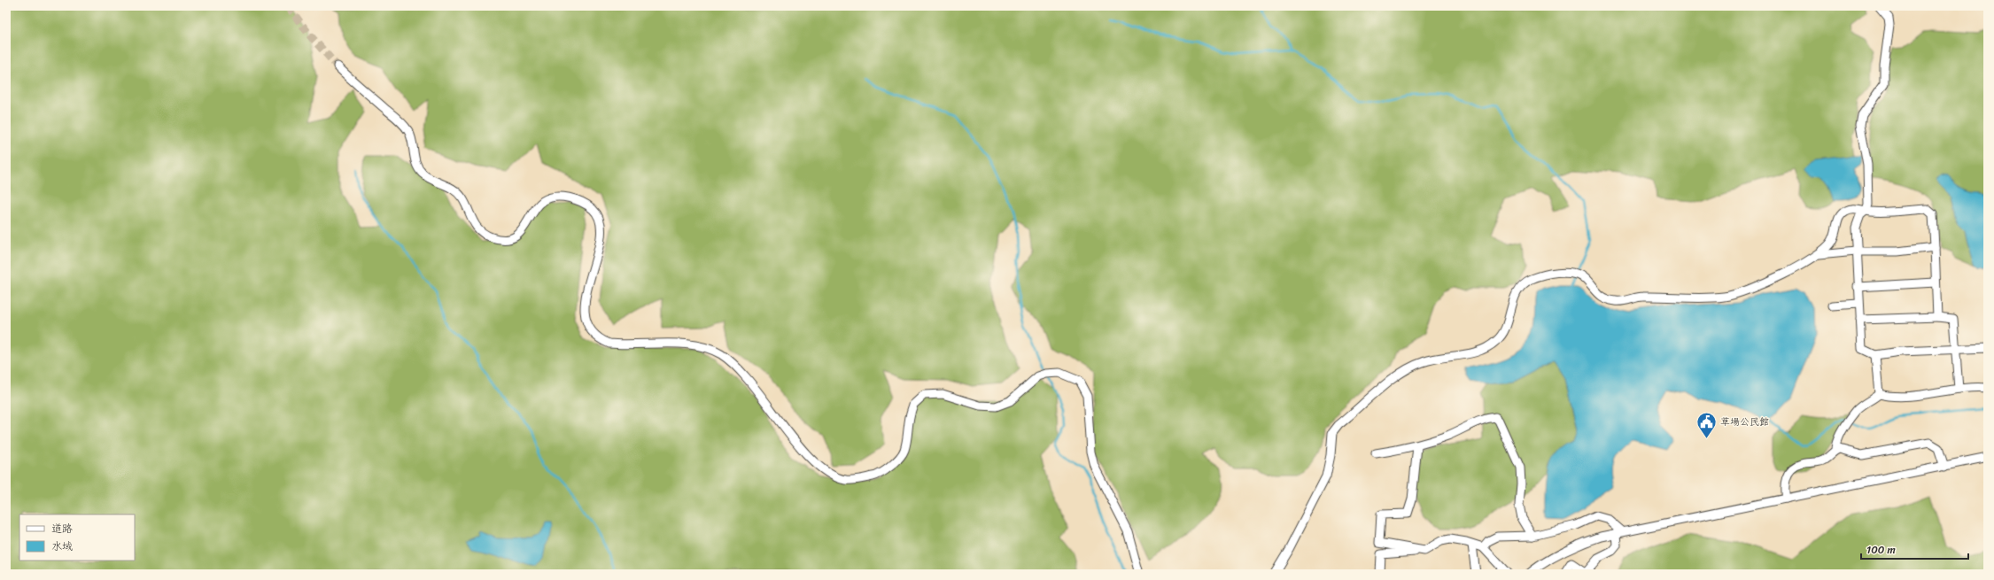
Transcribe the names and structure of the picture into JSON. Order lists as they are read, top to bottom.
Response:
{
  "places": {
    "public building": ["草場公民館"]
  },
  "legend": ["道路", "水域"],
  "scale_bar": "100 m"
}
